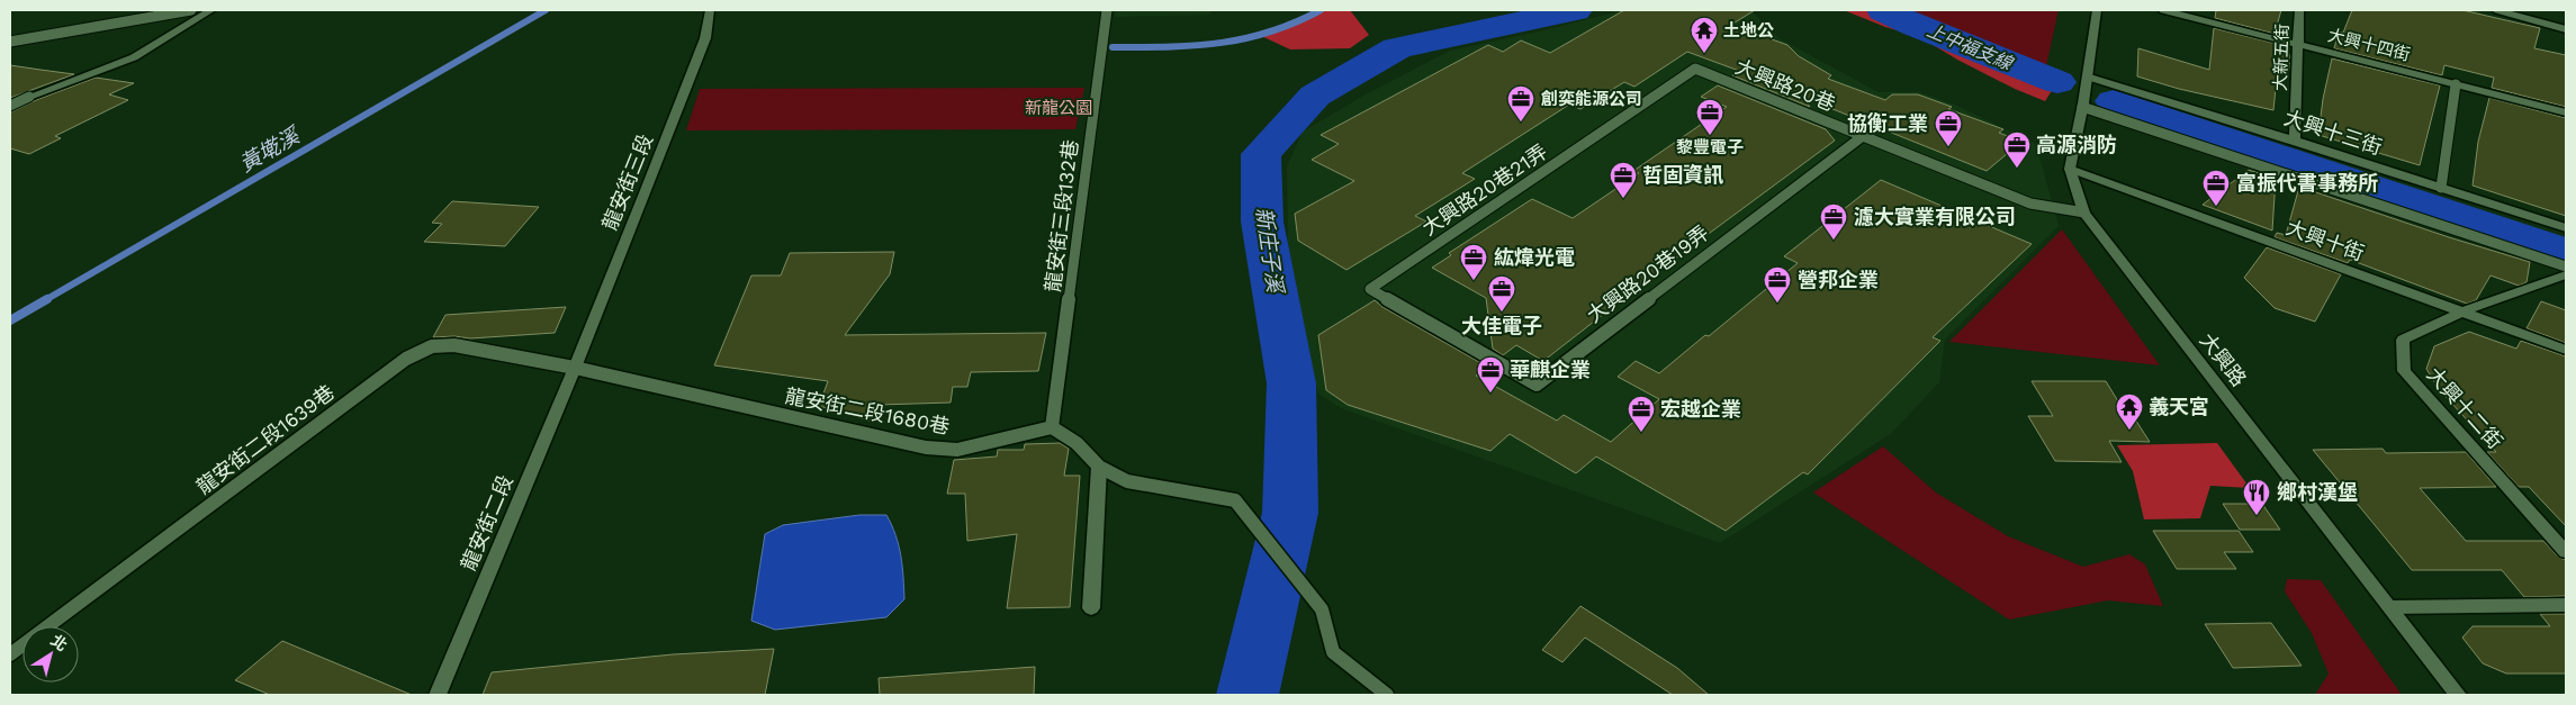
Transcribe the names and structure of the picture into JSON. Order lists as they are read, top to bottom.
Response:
{
  "streets": {
    "street": [
      "大興十四街",
      "大新五街",
      "大興十三街",
      "龍安街三段",
      "大興十街",
      "大興路",
      "大興十二街",
      "龍安街二段"
    ],
    "lane": [
      "大興路20巷",
      "大興路20巷21弄",
      "龍安街三段132巷",
      "大興路20巷19弄",
      "龍安街二段1680巷",
      "龍安街二段1639巷"
    ]
  },
  "crossings": [
    ["大興十四街", "大新五街"],
    ["大新五街", "大興十三街"],
    ["大興路20巷", "大興路20巷21弄"],
    ["大興路20巷", "大興路20巷19弄"],
    ["大興路20巷", "大興路"],
    ["大興十三街", "大興路"],
    ["龍安街三段", "龍安街二段1680巷"],
    ["龍安街三段", "龍安街二段1639巷"],
    ["龍安街三段", "龍安街二段"],
    ["大興路20巷21弄", "大興路20巷19弄"],
    ["龍安街三段132巷", "龍安街二段1680巷"],
    ["大興十街", "大興路"],
    ["大興十街", "大興十二街"],
    ["龍安街二段1680巷", "龍安街二段1639巷"],
    ["龍安街二段1680巷", "龍安街二段"],
    ["龍安街二段1639巷", "龍安街二段"]
  ],
  "water": ["上中福支線", "黃墘溪", "新庄子溪"],
  "parks": ["新龍公園"],
  "places": {
    "temple": ["土地公", "義天宮"],
    "office": [
      "創奕能源公司",
      "黎豐電子",
      "協衡工業",
      "高源消防",
      "哲固資訊",
      "富振代書事務所",
      "濾大實業有限公司",
      "紘煒光電",
      "營邦企業",
      "大佳電子",
      "華麒企業",
      "宏越企業"
    ],
    "restaurant": ["鄉村漢堡"]
  },
  "north": "top right"
}
